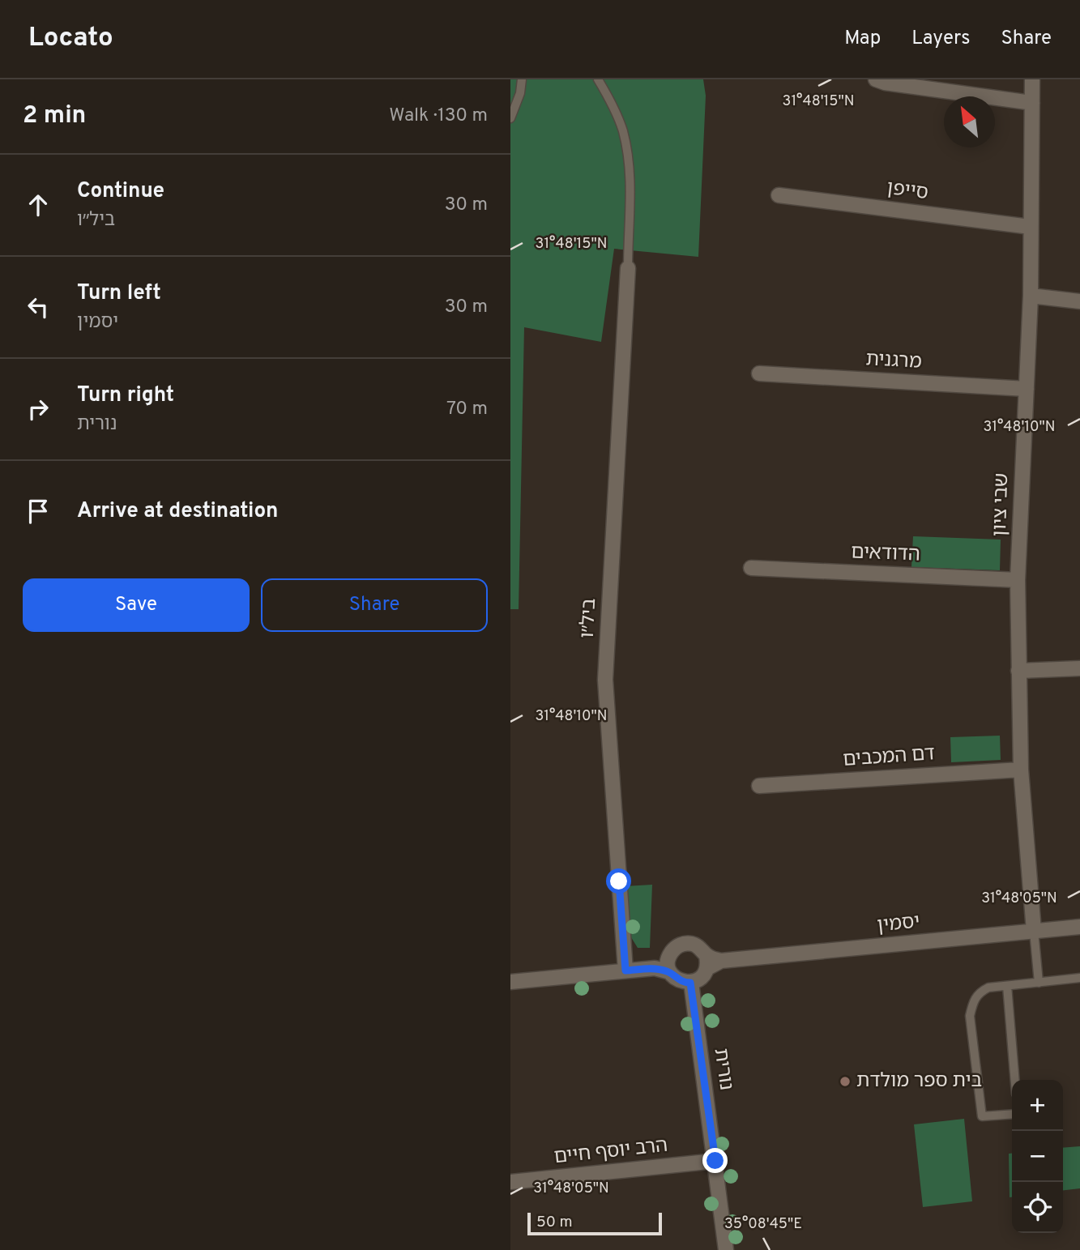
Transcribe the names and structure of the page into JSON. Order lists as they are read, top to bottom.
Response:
{
  "streets": {
    "street": [
      "סייפן",
      "מרגנית",
      "שבי ציון",
      "הדודאים",
      "ביל״ו",
      "דם המכבים",
      "יסמין",
      "נורית",
      "הרב יוסף חיים"
    ]
  },
  "crossings": [
    ["סייפן", "שבי ציון"],
    ["מרגנית", "שבי ציון"],
    ["שבי ציון", "הדודאים"],
    ["שבי ציון", "דם המכבים"],
    ["שבי ציון", "יסמין"],
    ["ביל״ו", "יסמין"],
    ["יסמין", "נורית"],
    ["נורית", "הרב יוסף חיים"]
  ],
  "places": ["בית ספר מולדת"],
  "scale_bar": "50 m",
  "north": "top left",
  "page": {
    "header": "Locato",
    "nav": ["Map", "Layers", "Share"],
    "heading": ["2 min", "Walk · 130 m"],
    "list": [
      ["Continue", "ביל״ו", "30 m"],
      ["Turn left", "יסמין", "30 m"],
      ["Turn right", "נורית", "70 m"],
      "Arrive at destination"
    ],
    "buttons": ["Save", "Share"],
    "map_buttons": ["+", "−"],
    "scale": "50 m"
  },
  "coordinates": [
    "31°48'15\"N",
    "31°48'10\"N",
    "31°48'05\"N",
    "35°08'45\"E"
  ]
}
